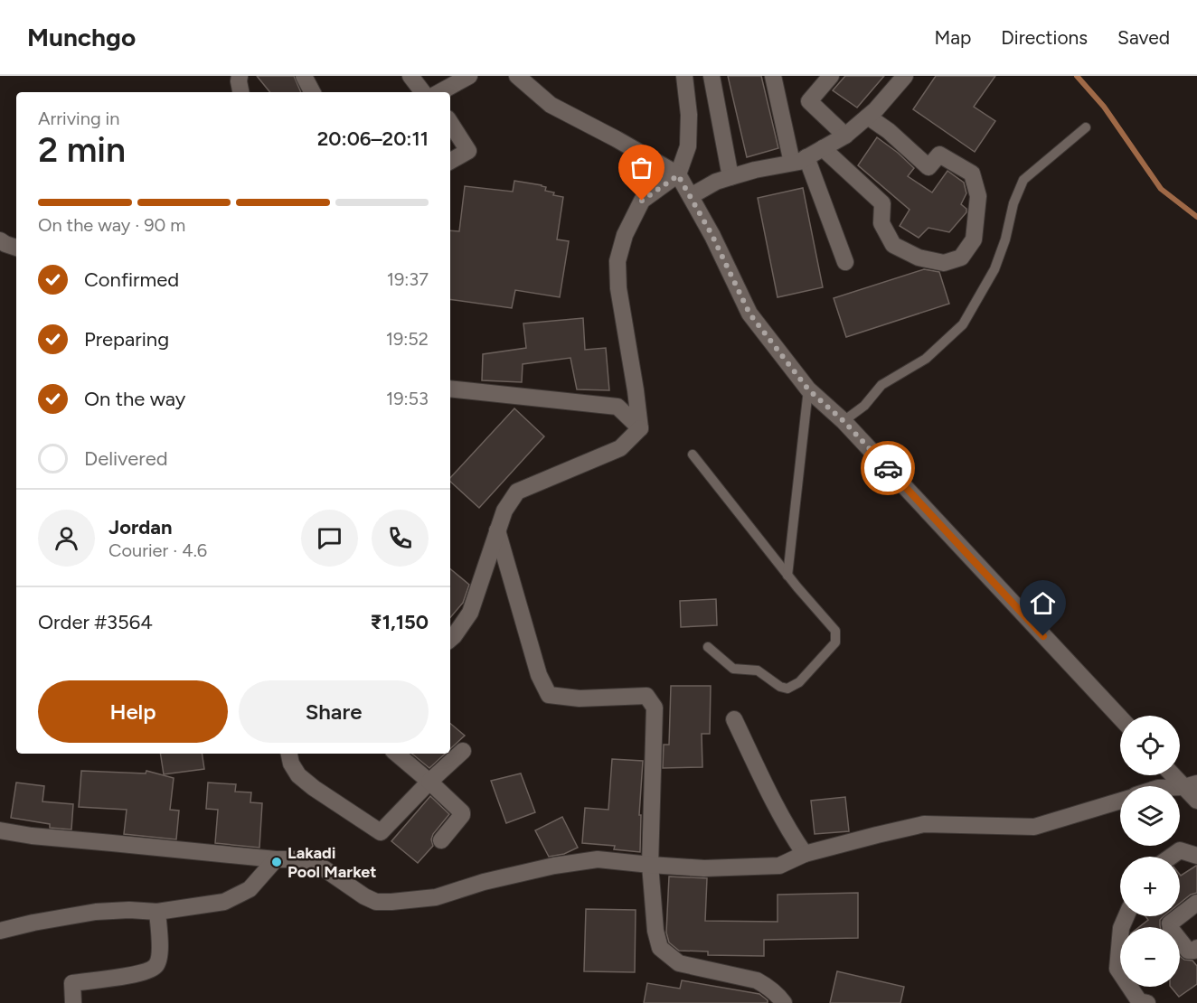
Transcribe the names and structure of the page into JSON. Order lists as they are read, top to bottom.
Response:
{
  "places": ["Lakadi Pool Market"],
  "page": {
    "header": "Munchgo",
    "nav": ["Map", "Directions", "Saved"],
    "heading": ["2 min", "Arriving in", "20:06–20:11"],
    "panel": [
      "Jordan",
      "Courier · 4.6",
      "Order #3564",
      "₹1,150"
    ],
    "bar": "On the way · 90 m",
    "list": [
      ["Confirmed", "19:37"],
      ["Preparing", "19:52"],
      ["On the way", "19:53"],
      "Delivered"
    ],
    "buttons": ["Help", "Share"],
    "map_buttons": ["+", "−"]
  }
}
